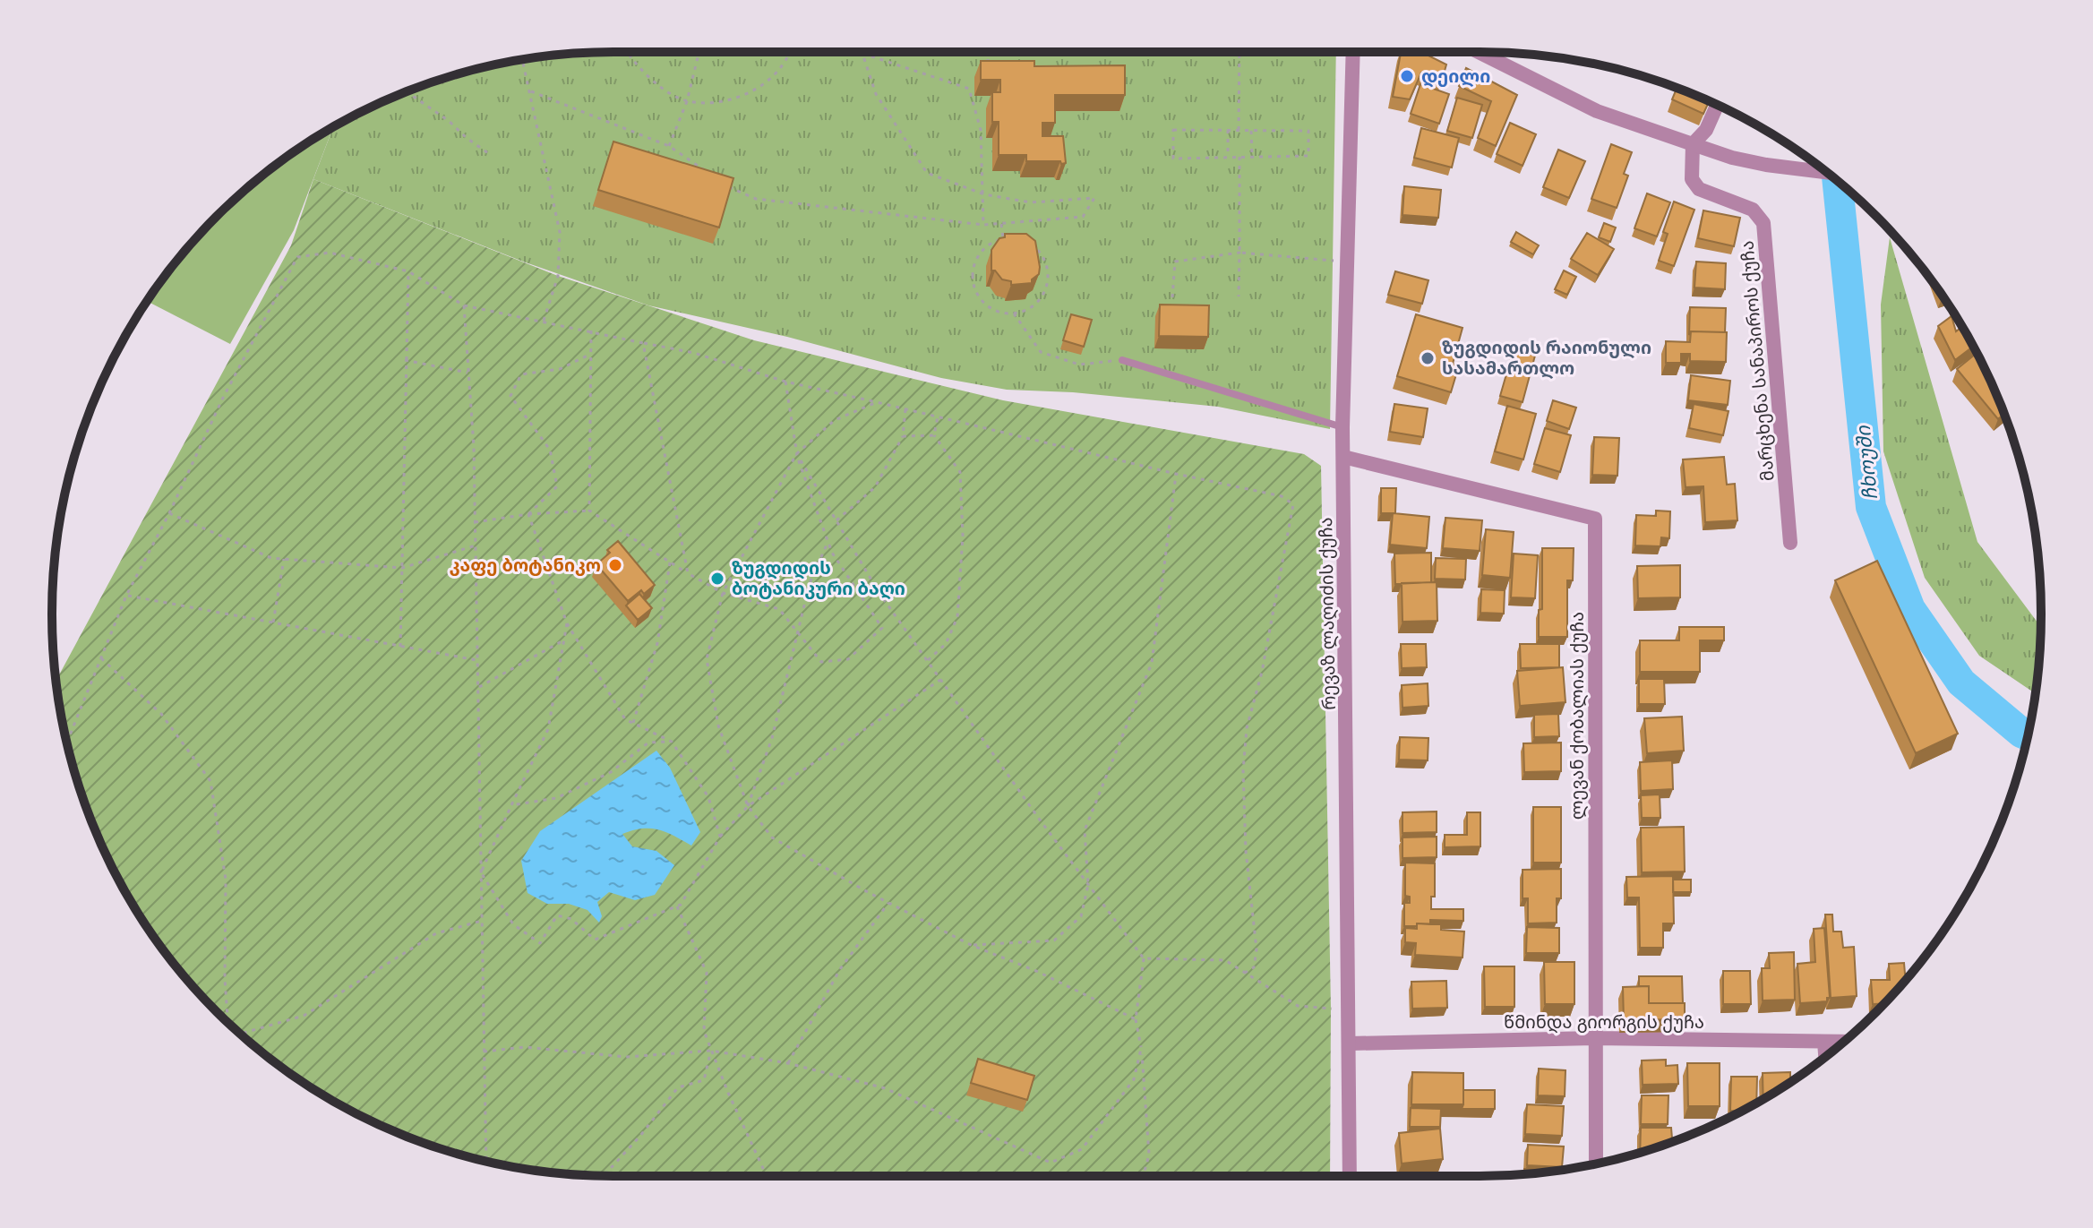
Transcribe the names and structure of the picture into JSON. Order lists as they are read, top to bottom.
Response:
{
  "streets": {
    "street": [
      "მარცხენა სანაპიროს ქუჩა",
      "რევაზ ლაღიძის ქუჩა",
      "ლევან ქობალიას ქუჩა",
      "წმინდა გიორგის ქუჩა"
    ]
  },
  "crossings": [
    ["რევაზ ლაღიძის ქუჩა", "ლევან ქობალიას ქუჩა"],
    ["რევაზ ლაღიძის ქუჩა", "წმინდა გიორგის ქუჩა"],
    ["ლევან ქობალიას ქუჩა", "წმინდა გიორგის ქუჩა"]
  ],
  "water": ["ჩხოუში"],
  "places": [
    "დეილი",
    "ზუგდიდის რაიონული სასამართლო",
    "კაფე ბოტანიკო",
    "ზუგდიდის ბოტანიკური ბაღი"
  ]
}
